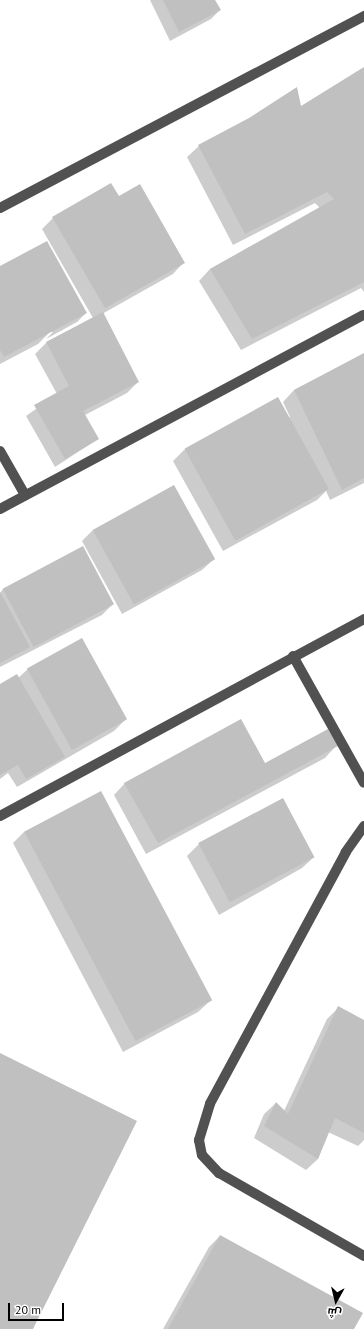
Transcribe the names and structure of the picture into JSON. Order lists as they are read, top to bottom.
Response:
{
  "scale_bar": "20 m",
  "north": "bottom"
}
